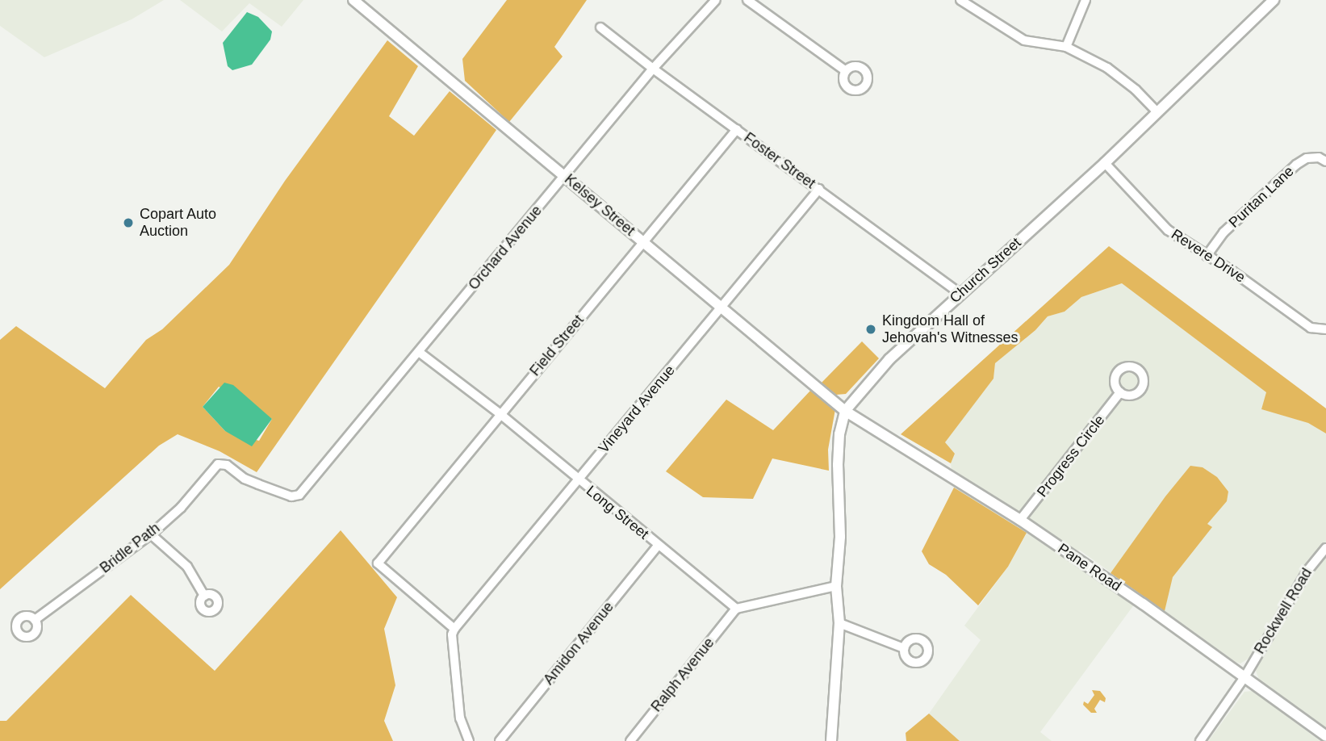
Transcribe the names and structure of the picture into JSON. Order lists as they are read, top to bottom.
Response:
{
  "streets": {
    "street": [
      "Foster Street",
      "Puritan Lane",
      "Kelsey Street",
      "Orchard Avenue",
      "Revere Drive",
      "Church Street",
      "Field Street",
      "Vineyard Avenue",
      "Progress Circle",
      "Long Street",
      "Bridle Path",
      "Pane Road",
      "Rockwell Road",
      "Amidon Avenue",
      "Ralph Avenue"
    ]
  },
  "crossings": [
    ["Foster Street", "Orchard Avenue"],
    ["Foster Street", "Church Street"],
    ["Foster Street", "Field Street"],
    ["Foster Street", "Vineyard Avenue"],
    ["Puritan Lane", "Revere Drive"],
    ["Kelsey Street", "Orchard Avenue"],
    ["Kelsey Street", "Church Street"],
    ["Kelsey Street", "Field Street"],
    ["Kelsey Street", "Vineyard Avenue"],
    ["Kelsey Street", "Pane Road"],
    ["Orchard Avenue", "Long Street"],
    ["Orchard Avenue", "Bridle Path"],
    ["Revere Drive", "Church Street"],
    ["Church Street", "Pane Road"],
    ["Field Street", "Vineyard Avenue"],
    ["Field Street", "Long Street"],
    ["Vineyard Avenue", "Long Street"],
    ["Progress Circle", "Pane Road"],
    ["Long Street", "Amidon Avenue"],
    ["Long Street", "Ralph Avenue"],
    ["Pane Road", "Rockwell Road"]
  ],
  "places": ["Copart Auto Auction", "Kingdom Hall of Jehovah's Witnesses"]
}
